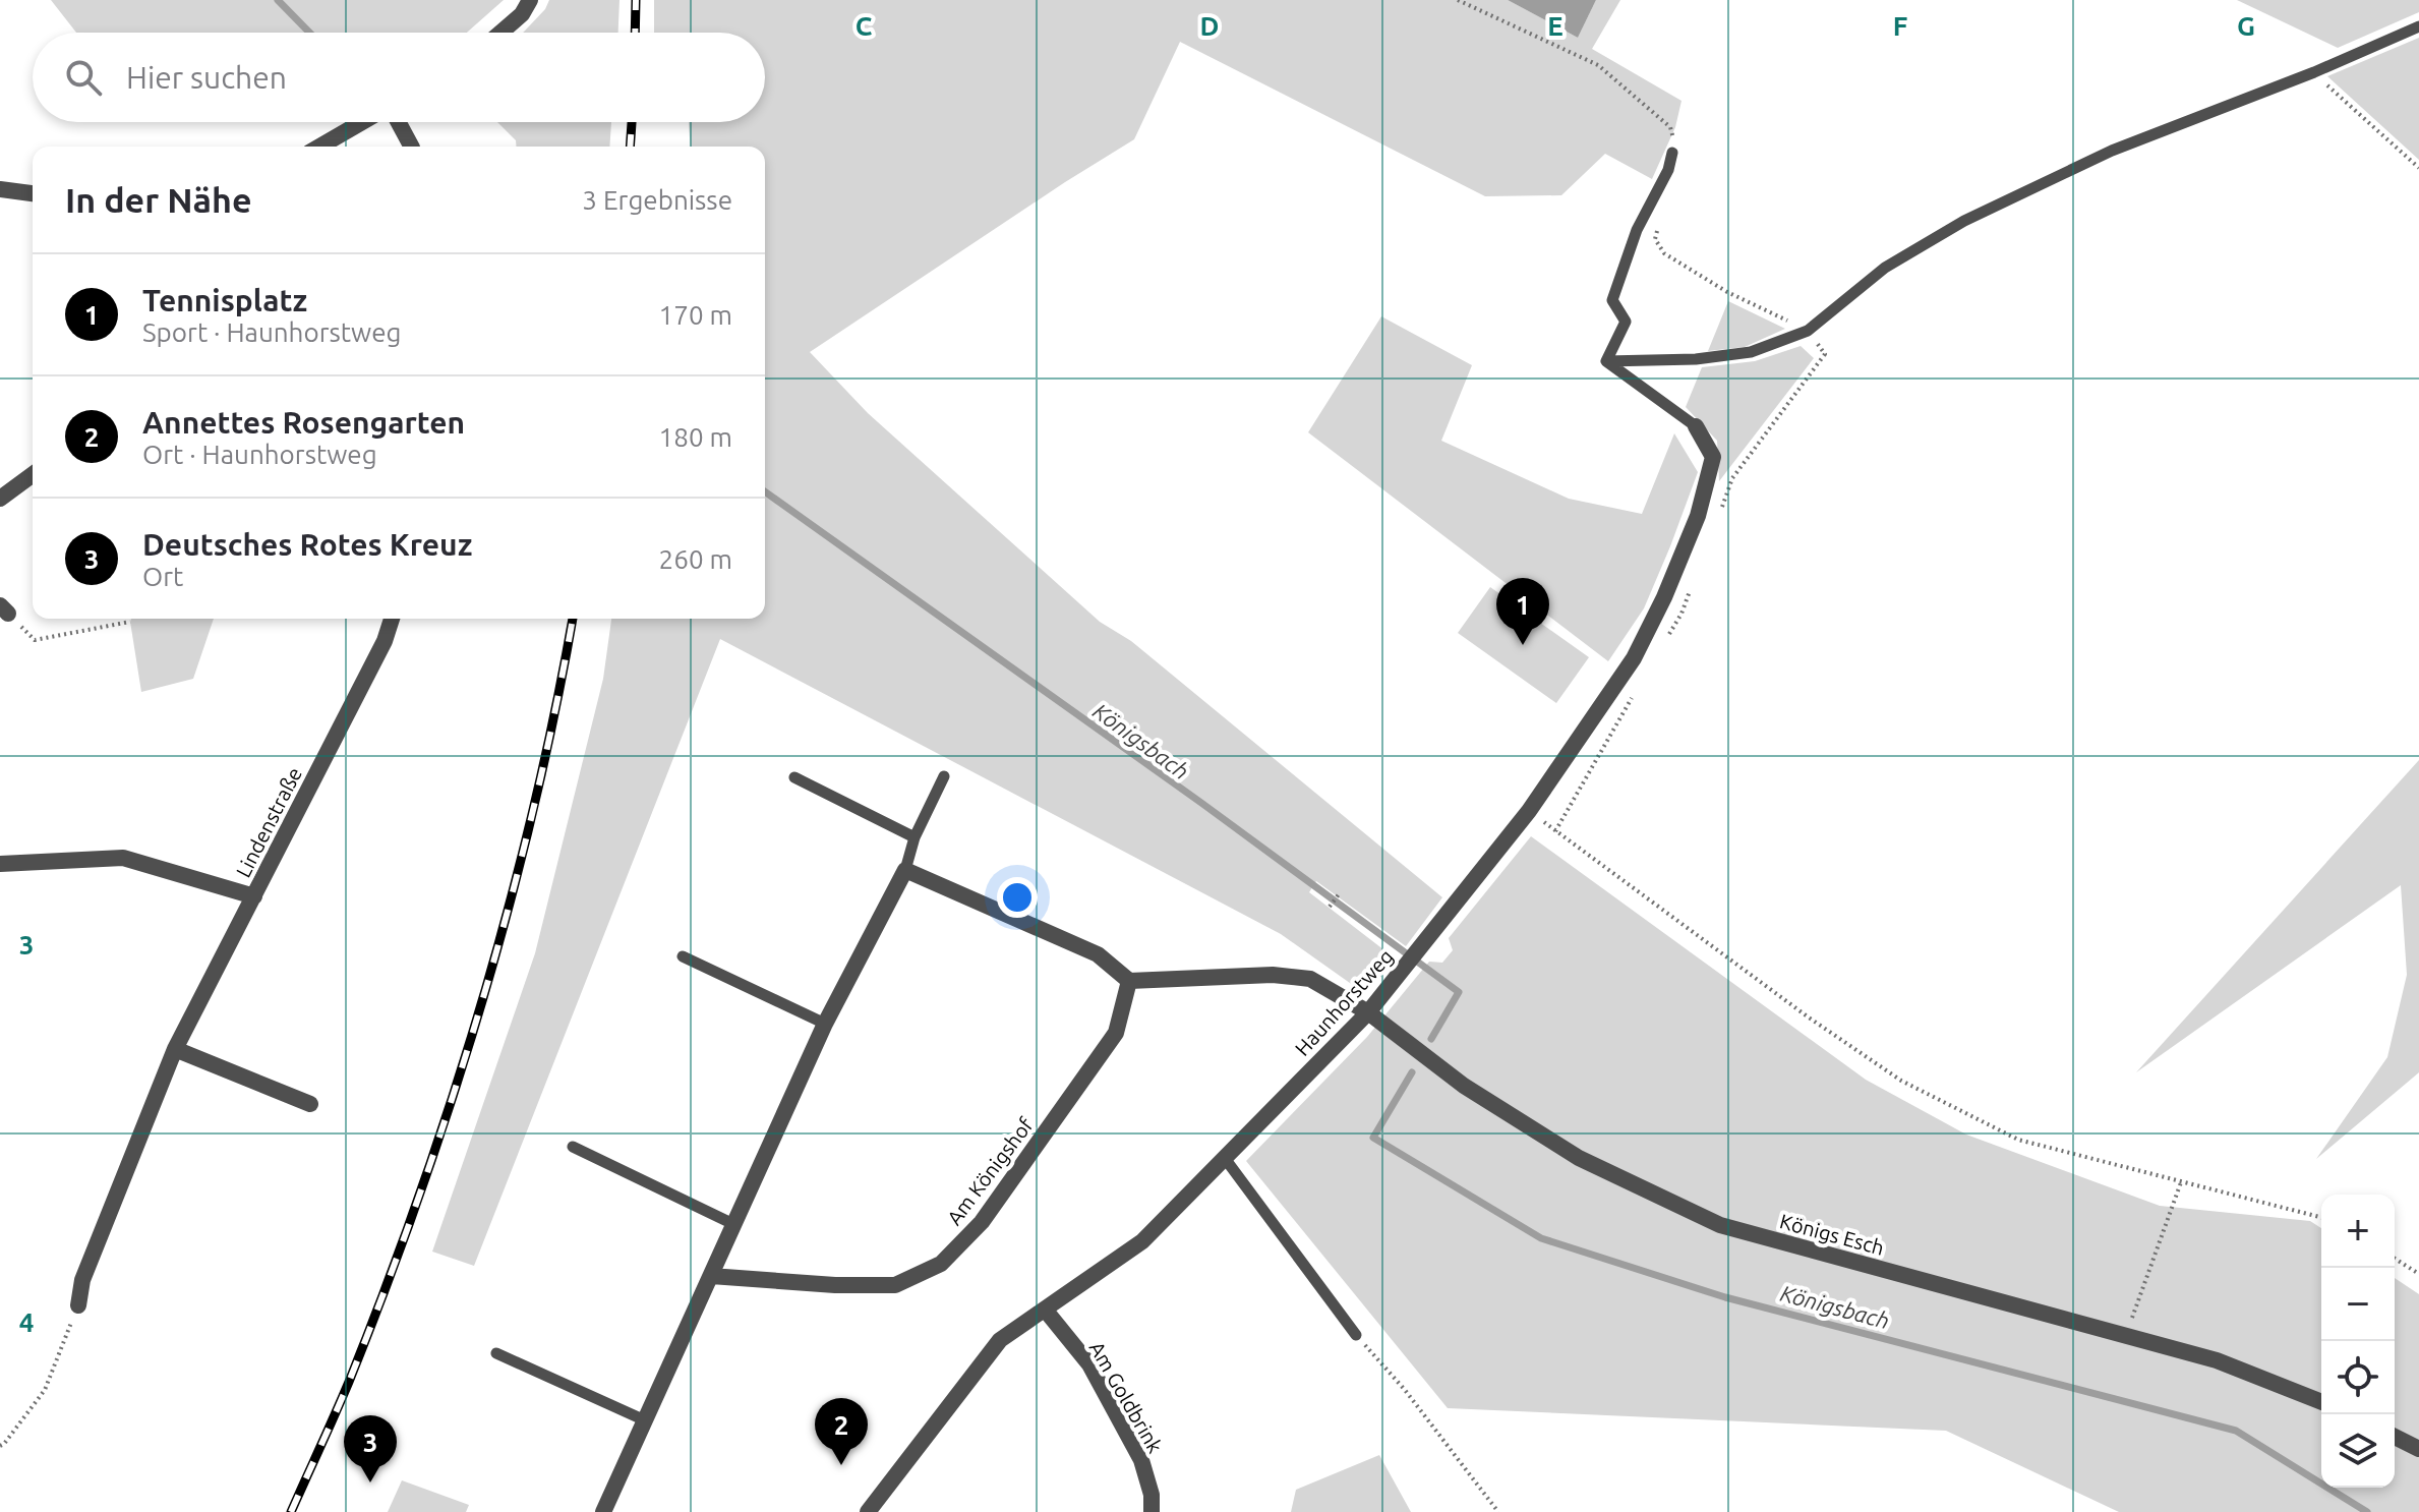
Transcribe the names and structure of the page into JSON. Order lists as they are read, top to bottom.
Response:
{
  "streets": {
    "street": [
      "Lindenstraße",
      "Haunhorstweg",
      "Am Königshof",
      "Königs Esch",
      "Am Goldbrink"
    ]
  },
  "crossings": [
    ["Haunhorstweg", "Königs Esch"],
    ["Haunhorstweg", "Am Goldbrink"]
  ],
  "water": ["Königsbach"],
  "page": {
    "search": "Hier suchen",
    "heading": ["In der Nähe", "3 Ergebnisse"],
    "list": [
      {
        "mark": "1",
        "name": "Tennisplatz",
        "note": "Sport · Haunhorstweg",
        "value": "170 m"
      },
      {
        "mark": "2",
        "name": "Annettes Rosengarten",
        "note": "Ort · Haunhorstweg",
        "value": "180 m"
      },
      {
        "mark": "3",
        "name": "Deutsches Rotes Kreuz",
        "note": "Ort",
        "value": "260 m"
      }
    ],
    "pins": ["1", "2", "3"],
    "map_buttons": ["+", "−"]
  },
  "grid": {
    "columns": [
      "C",
      "D",
      "E",
      "F",
      "G"
    ],
    "rows": ["3", "4"]
  }
}
